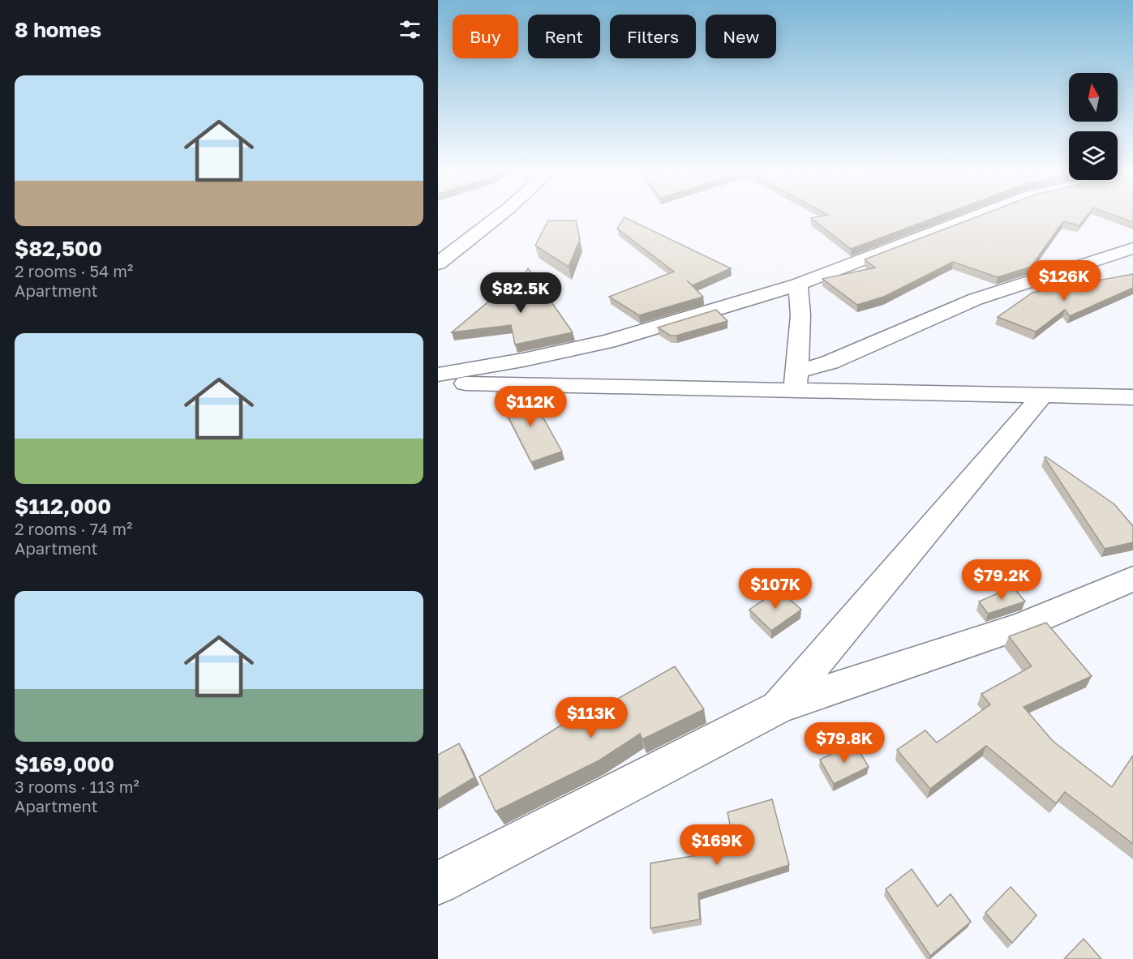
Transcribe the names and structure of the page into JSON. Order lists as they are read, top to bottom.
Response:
{
  "north": "top",
  "page": {
    "heading": "8 homes",
    "chip": [
      "Buy",
      "Rent",
      "Filters",
      "New"
    ],
    "list": [
      {
        "name": "$82,500",
        "note": "2 rooms · 54 m² · Apartment"
      },
      {
        "name": "$112,000",
        "note": "2 rooms · 74 m² · Apartment"
      },
      {
        "name": "$169,000",
        "note": "3 rooms · 113 m² · Apartment"
      }
    ],
    "price": [
      "$126K",
      "$82.5K",
      "$112K",
      "$79.2K",
      "$107K",
      "$113K",
      "$79.8K",
      "$169K"
    ]
  }
}
